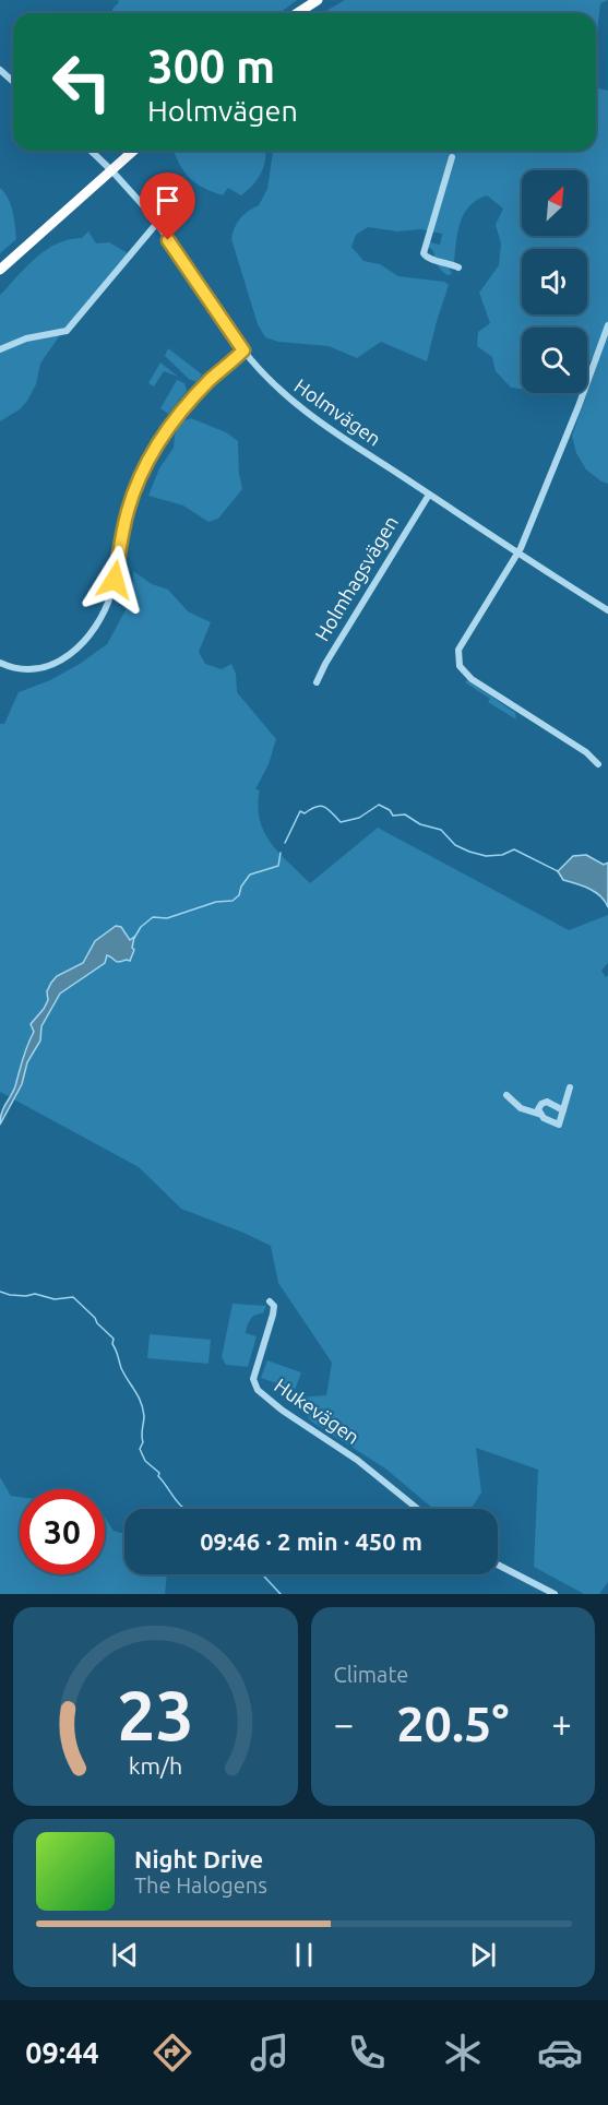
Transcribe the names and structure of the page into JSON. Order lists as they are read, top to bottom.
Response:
{
  "streets": {
    "street": ["Holmvägen", "Holmhagsvägen", "Hukevägen"]
  },
  "crossings": [
    ["Holmvägen", "Holmhagsvägen"]
  ],
  "north": "top right",
  "page": {
    "turn": ["300 m", "Holmvägen"],
    "limit": "30",
    "trip": "09:46 · 2 min · 450 m",
    "tile": "Climate",
    "heat": ["−", "20.5°", "+"],
    "song": ["Night Drive", "The Halogens"],
    "tabs": "09:44",
    "gauge": ["23", "km/h"]
  }
}
